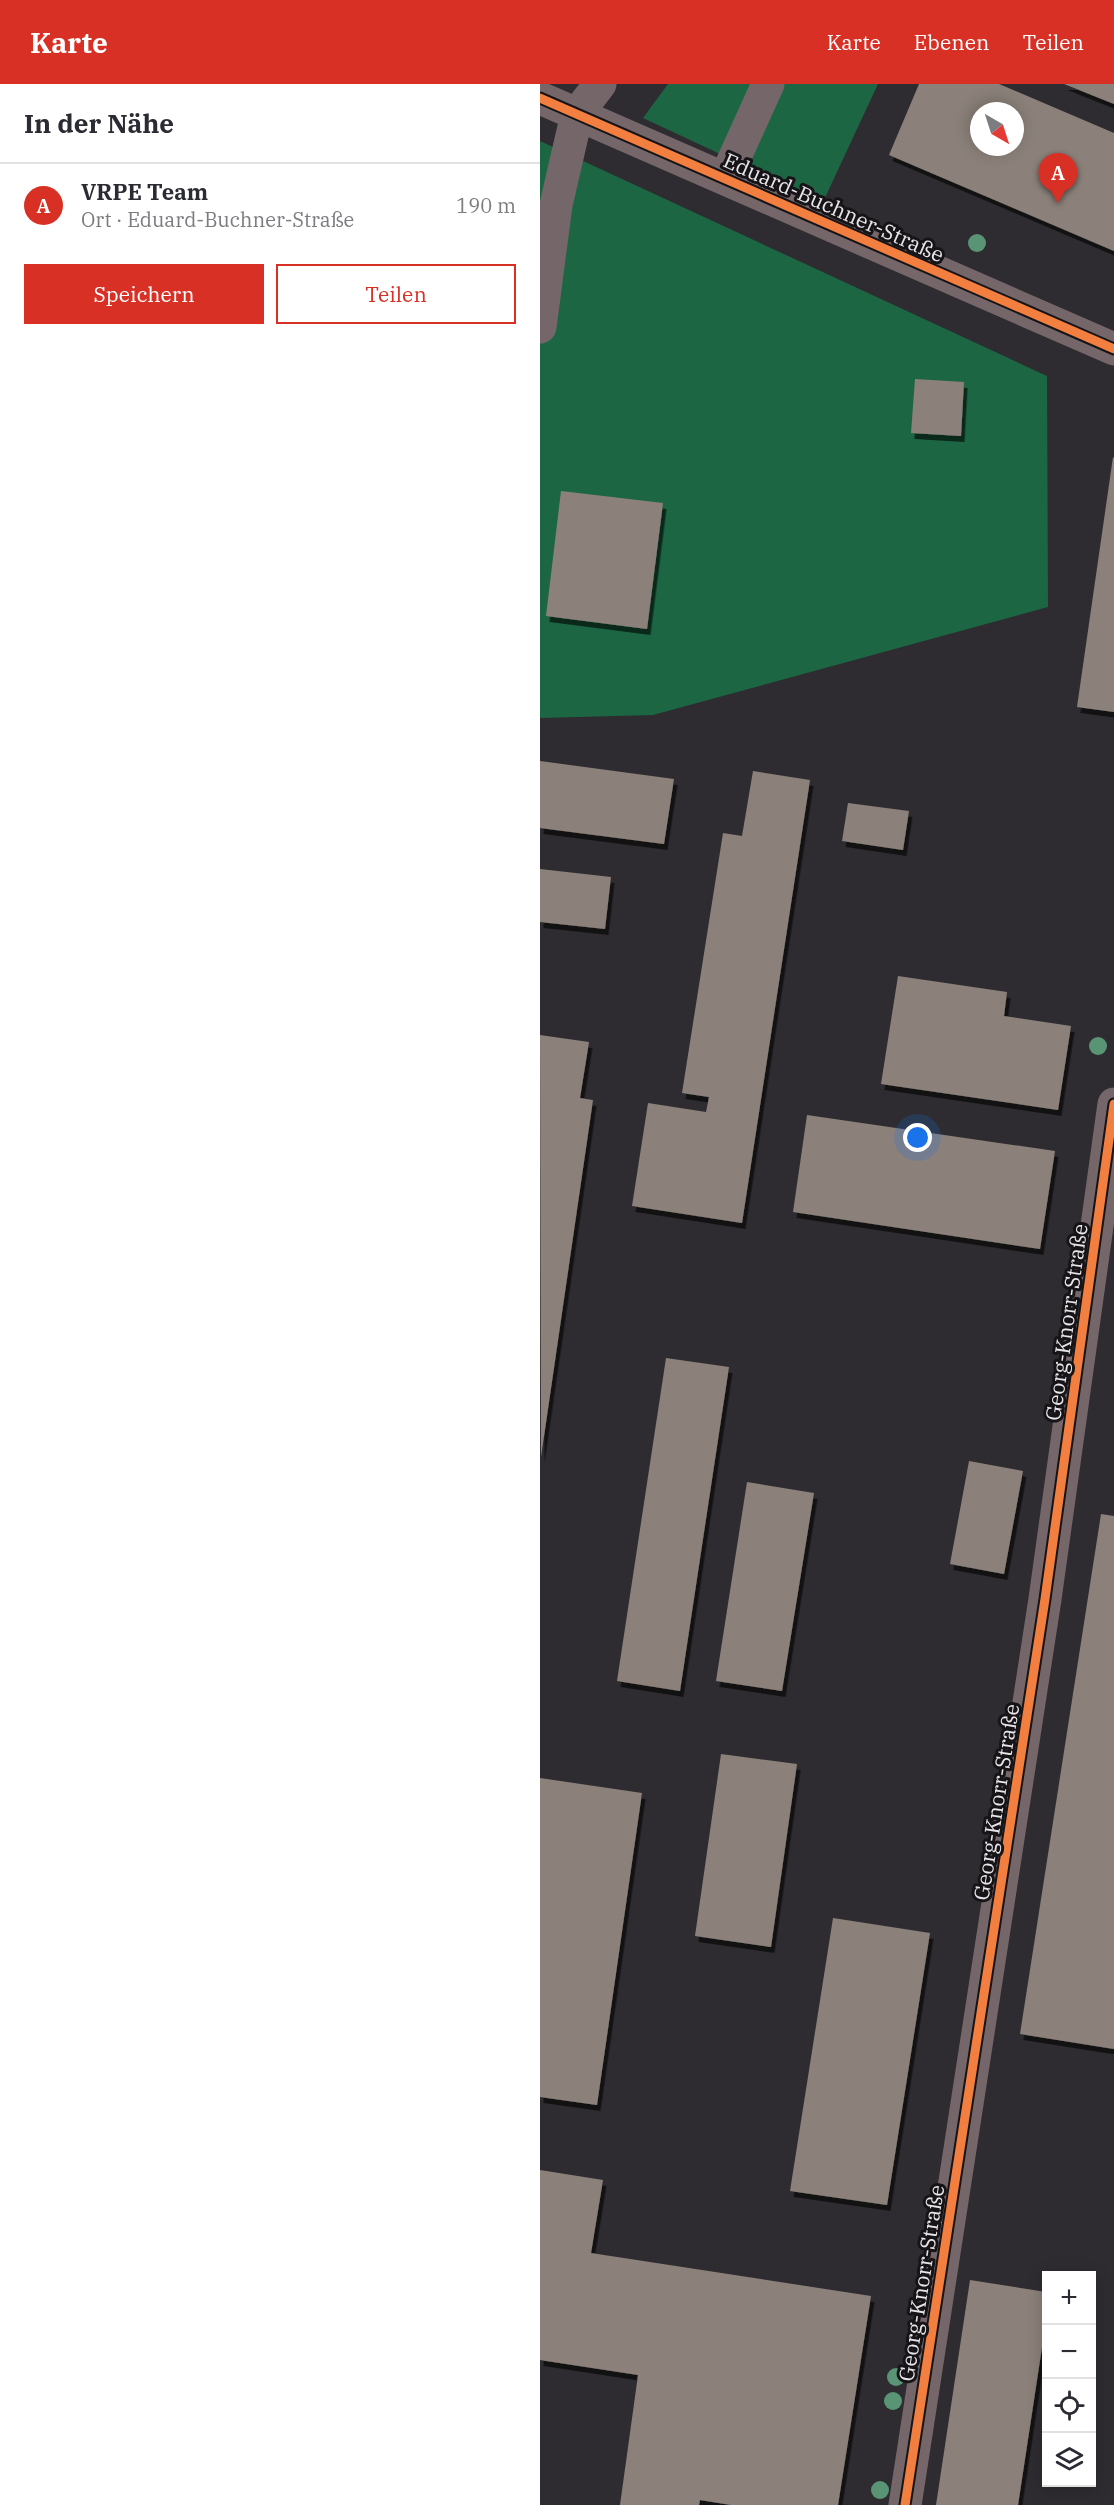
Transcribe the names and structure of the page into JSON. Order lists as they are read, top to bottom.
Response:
{
  "streets": {
    "street": ["Eduard-Buchner-Straße", "Georg-Knorr-Straße"]
  },
  "north": "bottom right",
  "page": {
    "header": "Karte",
    "nav": ["Karte", "Ebenen", "Teilen"],
    "heading": "In der Nähe",
    "pins": "A",
    "list": [
      {
        "mark": "A",
        "name": "VRPE Team",
        "note": "Ort · Eduard-Buchner-Straße",
        "value": "190 m"
      }
    ],
    "buttons": ["Speichern", "Teilen"],
    "map_buttons": ["+", "−"]
  }
}
